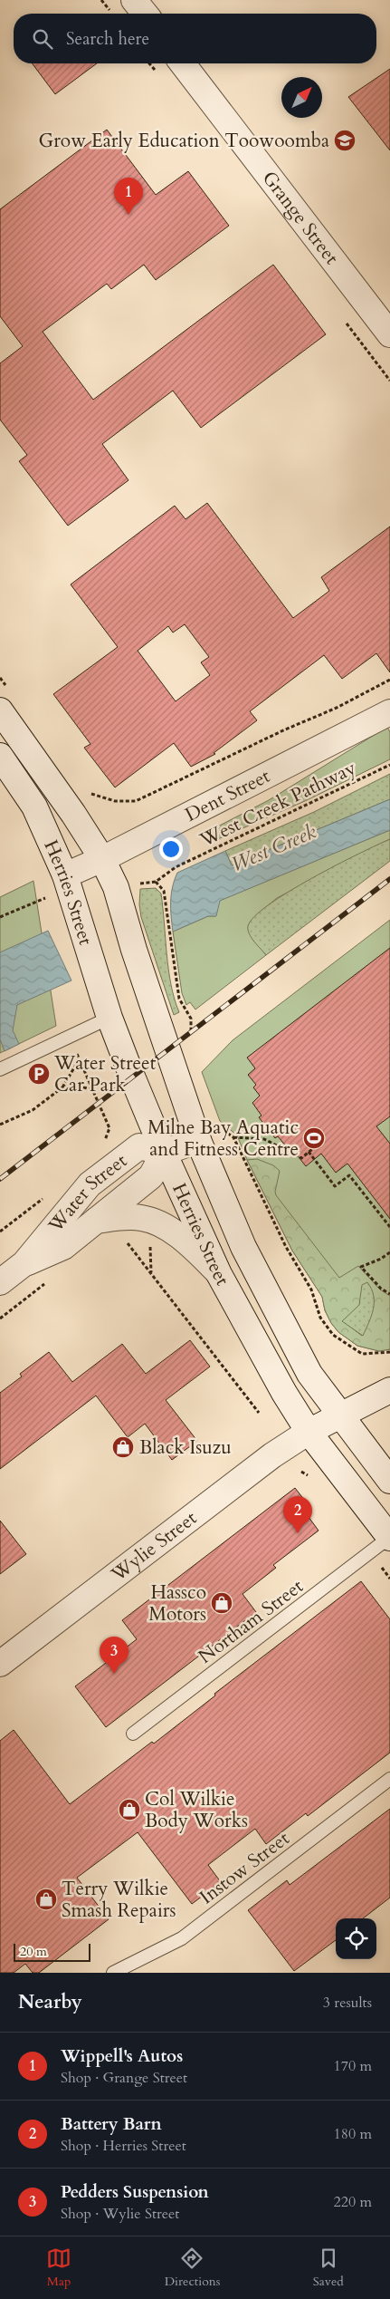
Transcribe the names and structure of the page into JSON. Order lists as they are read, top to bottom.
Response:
{
  "streets": {
    "main road": [
      "Grange Street",
      "Dent Street",
      "Herries Street",
      "Water Street",
      "Wylie Street"
    ],
    "lane": ["Northam Street", "Instow Street"],
    "path": ["West Creek Pathway"]
  },
  "crossings": [
    ["Dent Street", "Herries Street"],
    ["Herries Street", "Water Street"],
    ["Herries Street", "Wylie Street"],
    ["Herries Street", "Northam Street"]
  ],
  "water": ["West Creek"],
  "places": {
    "school or university": ["Grow Early Education Toowoomba"],
    "parking": ["Water Street Car Park"],
    "sports": ["Milne Bay Aquatic and Fitness Centre"],
    "shop": [
      "Black Isuzu",
      "Hassco Motors",
      "Col Wilkie Body Works",
      "Terry Wilkie Smash Repairs"
    ]
  },
  "scale_bar": "20 m",
  "north": "top right",
  "page": {
    "search": "Search here",
    "pins": ["1", "2", "3"],
    "scale": "20 m",
    "heading": ["Nearby", "3 results"],
    "list": [
      {
        "mark": "1",
        "name": "Wippell's Autos",
        "note": "Shop · Grange Street",
        "value": "170 m"
      },
      {
        "mark": "2",
        "name": "Battery Barn",
        "note": "Shop · Herries Street",
        "value": "180 m"
      },
      {
        "mark": "3",
        "name": "Pedders Suspension",
        "note": "Shop · Wylie Street",
        "value": "220 m"
      }
    ],
    "nav": ["Map", "Directions", "Saved"]
  }
}
